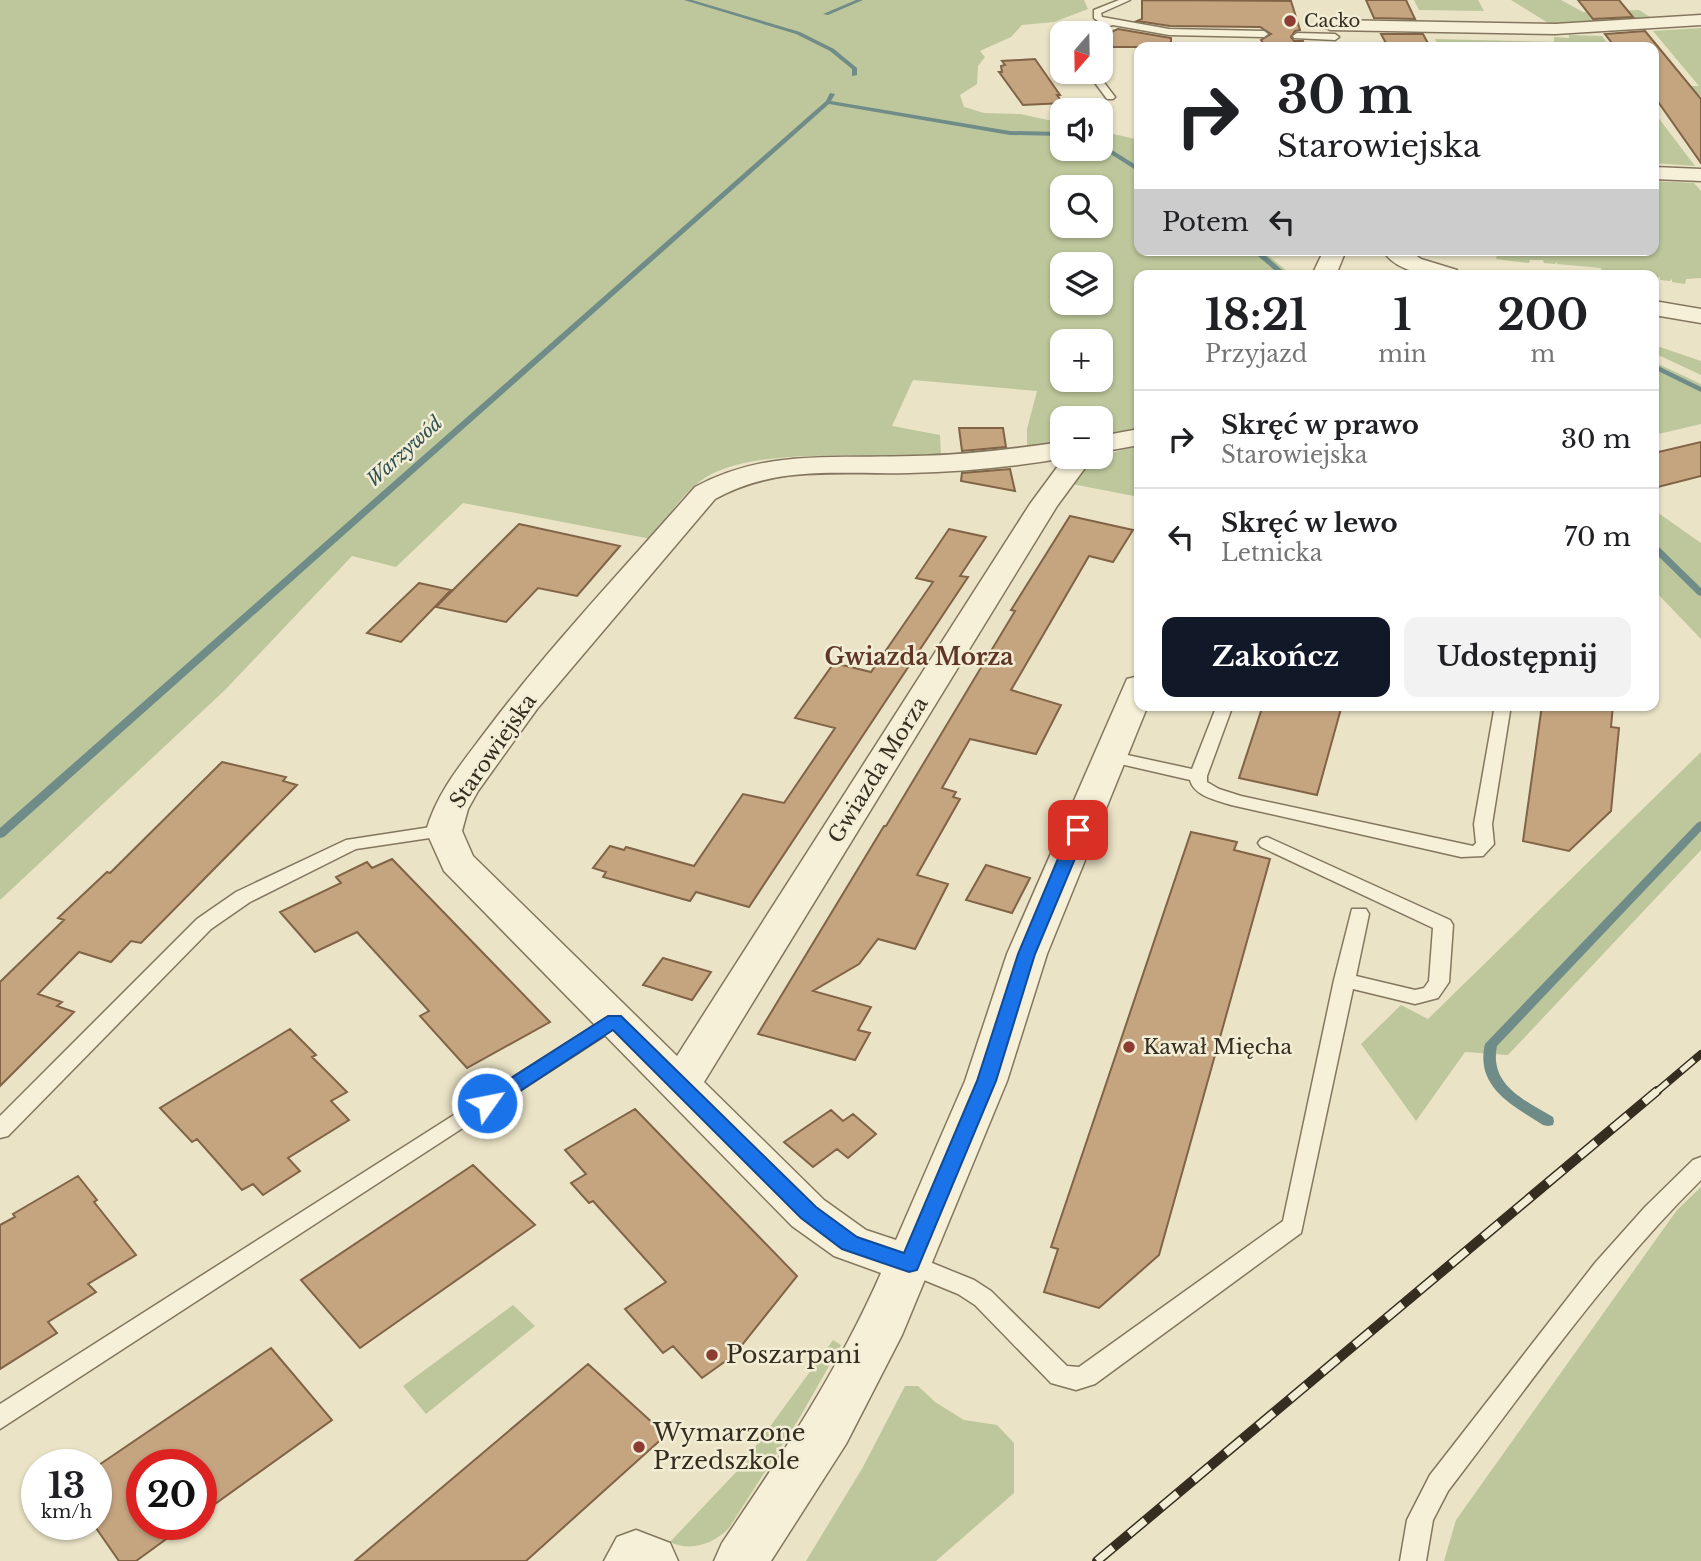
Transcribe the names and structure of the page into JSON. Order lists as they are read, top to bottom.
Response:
{
  "streets": {
    "street": ["Starowiejska", "Gwiazda Morza"]
  },
  "crossings": [
    ["Starowiejska", "Gwiazda Morza"]
  ],
  "districts": ["Gwiazda Morza"],
  "water": ["Warzywód"],
  "places": [
    "Cacko",
    "Kawał Mięcha",
    "Poszarpani",
    "Wymarzone Przedszkole"
  ],
  "north": "bottom",
  "page": {
    "map_buttons": ["+", "−"],
    "turn": ["30 m", "Starowiejska"],
    "then": "Potem",
    "eta": [
      "18:21",
      "Przyjazd",
      "1",
      "min",
      "200",
      "m"
    ],
    "list": [
      {
        "name": "Skręć w prawo",
        "note": "Starowiejska",
        "value": "30 m"
      },
      {
        "name": "Skręć w lewo",
        "note": "Letnicka",
        "value": "70 m"
      }
    ],
    "buttons": ["Zakończ", "Udostępnij"],
    "speed": "13 km/h",
    "limit": "20"
  }
}
